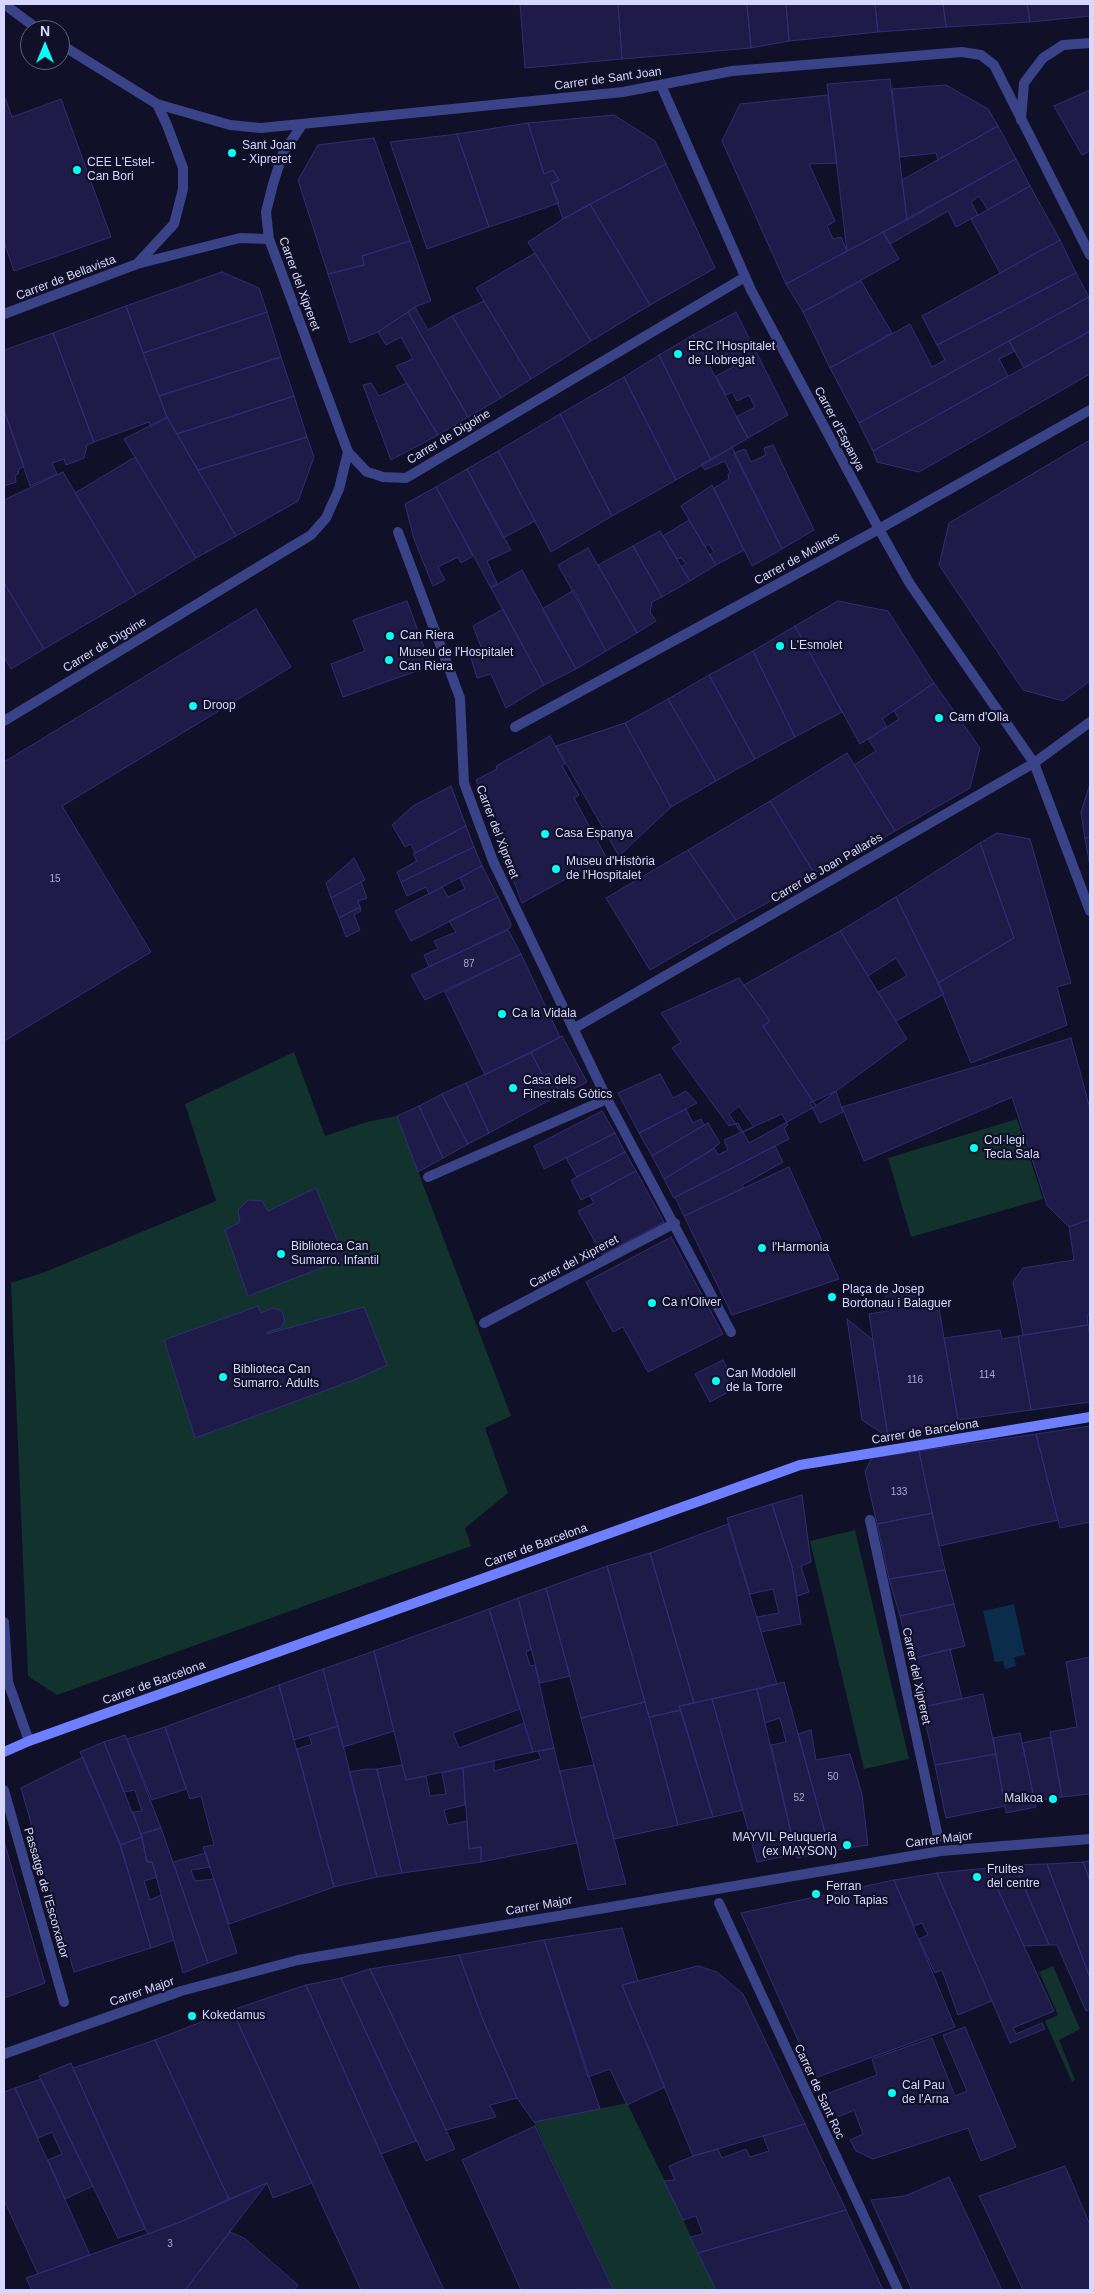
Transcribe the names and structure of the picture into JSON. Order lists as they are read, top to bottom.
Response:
{
  "streets": {
    "street": [
      "Carrer de Sant Joan",
      "Carrer de Bellavista",
      "Carrer del Xipreret",
      "Carrer d'Espanya",
      "Carrer de Digoine",
      "Carrer de Molines",
      "Carrer de Joan Pallarès",
      "Carrer de Barcelona",
      "Carrer Major",
      "Passatge de l'Escorxador",
      "Carrer de Sant Roc"
    ]
  },
  "crossings": [
    ["Carrer de Sant Joan", "Carrer de Bellavista"],
    ["Carrer de Sant Joan", "Carrer del Xipreret"],
    ["Carrer de Sant Joan", "Carrer d'Espanya"],
    ["Carrer de Bellavista", "Carrer del Xipreret"],
    ["Carrer del Xipreret", "Carrer de Digoine"],
    ["Carrer del Xipreret", "Carrer de Joan Pallarès"],
    ["Carrer d'Espanya", "Carrer de Digoine"],
    ["Carrer d'Espanya", "Carrer de Molines"],
    ["Carrer d'Espanya", "Carrer de Joan Pallarès"]
  ],
  "places": [
    "Sant Joan - Xipreret",
    "CEE L'Estel- Can Bori",
    "ERC l'Hospitalet de Llobregat",
    "Can Riera",
    "L'Esmolet",
    "Museu de l'Hospitalet Can Riera",
    "Droop",
    "Carn d'Olla",
    "Casa Espanya",
    "Museu d'Història de l'Hospitalet",
    "Ca la Vidala",
    "Casa dels Finestrals Gòtics",
    "Col·legi Tecla Sala",
    "l'Harmonia",
    "Biblioteca Can Sumarro. Infantil",
    "Plaça de Josep Bordonau i Balaguer",
    "Ca n'Oliver",
    "Biblioteca Can Sumarro. Adults",
    "Can Modolell de la Torre",
    "Malkoa",
    "MAYVIL Peluquería (ex MAYSON)",
    "Fruites del centre",
    "Ferran Polo Tapias",
    "Kokedamus",
    "Cal Pau de l'Arna"
  ],
  "house_numbers": [
    "15",
    "87",
    "114",
    "116",
    "133",
    "50",
    "52",
    "3"
  ],
  "north": "top"
}
